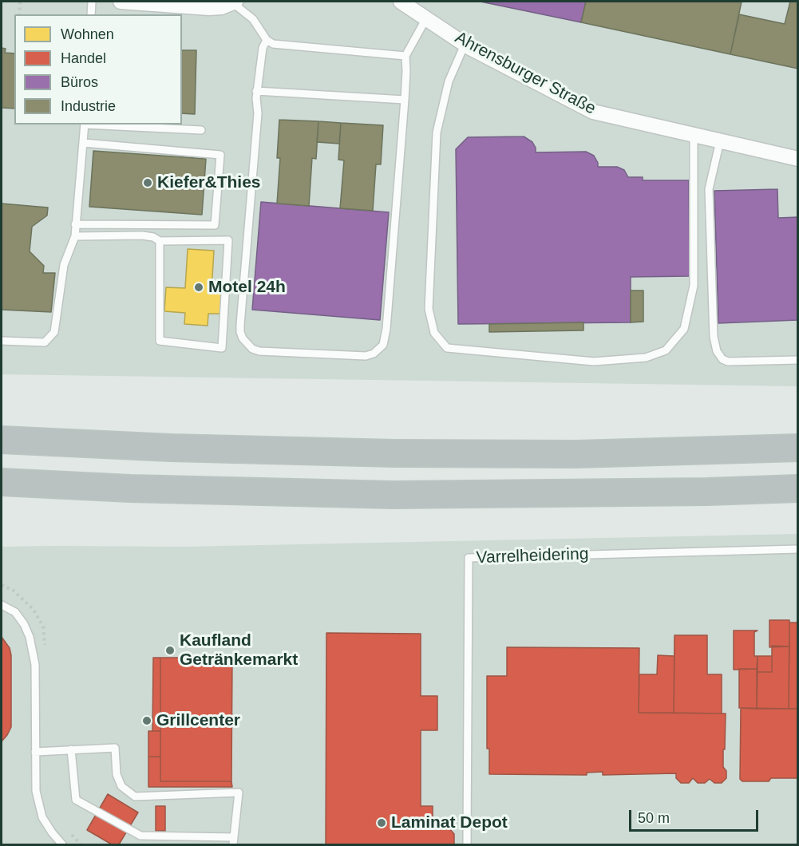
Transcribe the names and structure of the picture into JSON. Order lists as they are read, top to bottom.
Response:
{
  "streets": {
    "street": ["Ahrensburger Straße"],
    "lane": ["Varrelheidering"]
  },
  "places": [
    "Kiefer&Thies",
    "Motel 24h",
    "Kaufland Getränkemarkt",
    "Grillcenter",
    "Laminat Depot"
  ],
  "legend": [
    "Wohnen",
    "Handel",
    "Büros",
    "Industrie"
  ],
  "scale_bar": "50 m"
}
